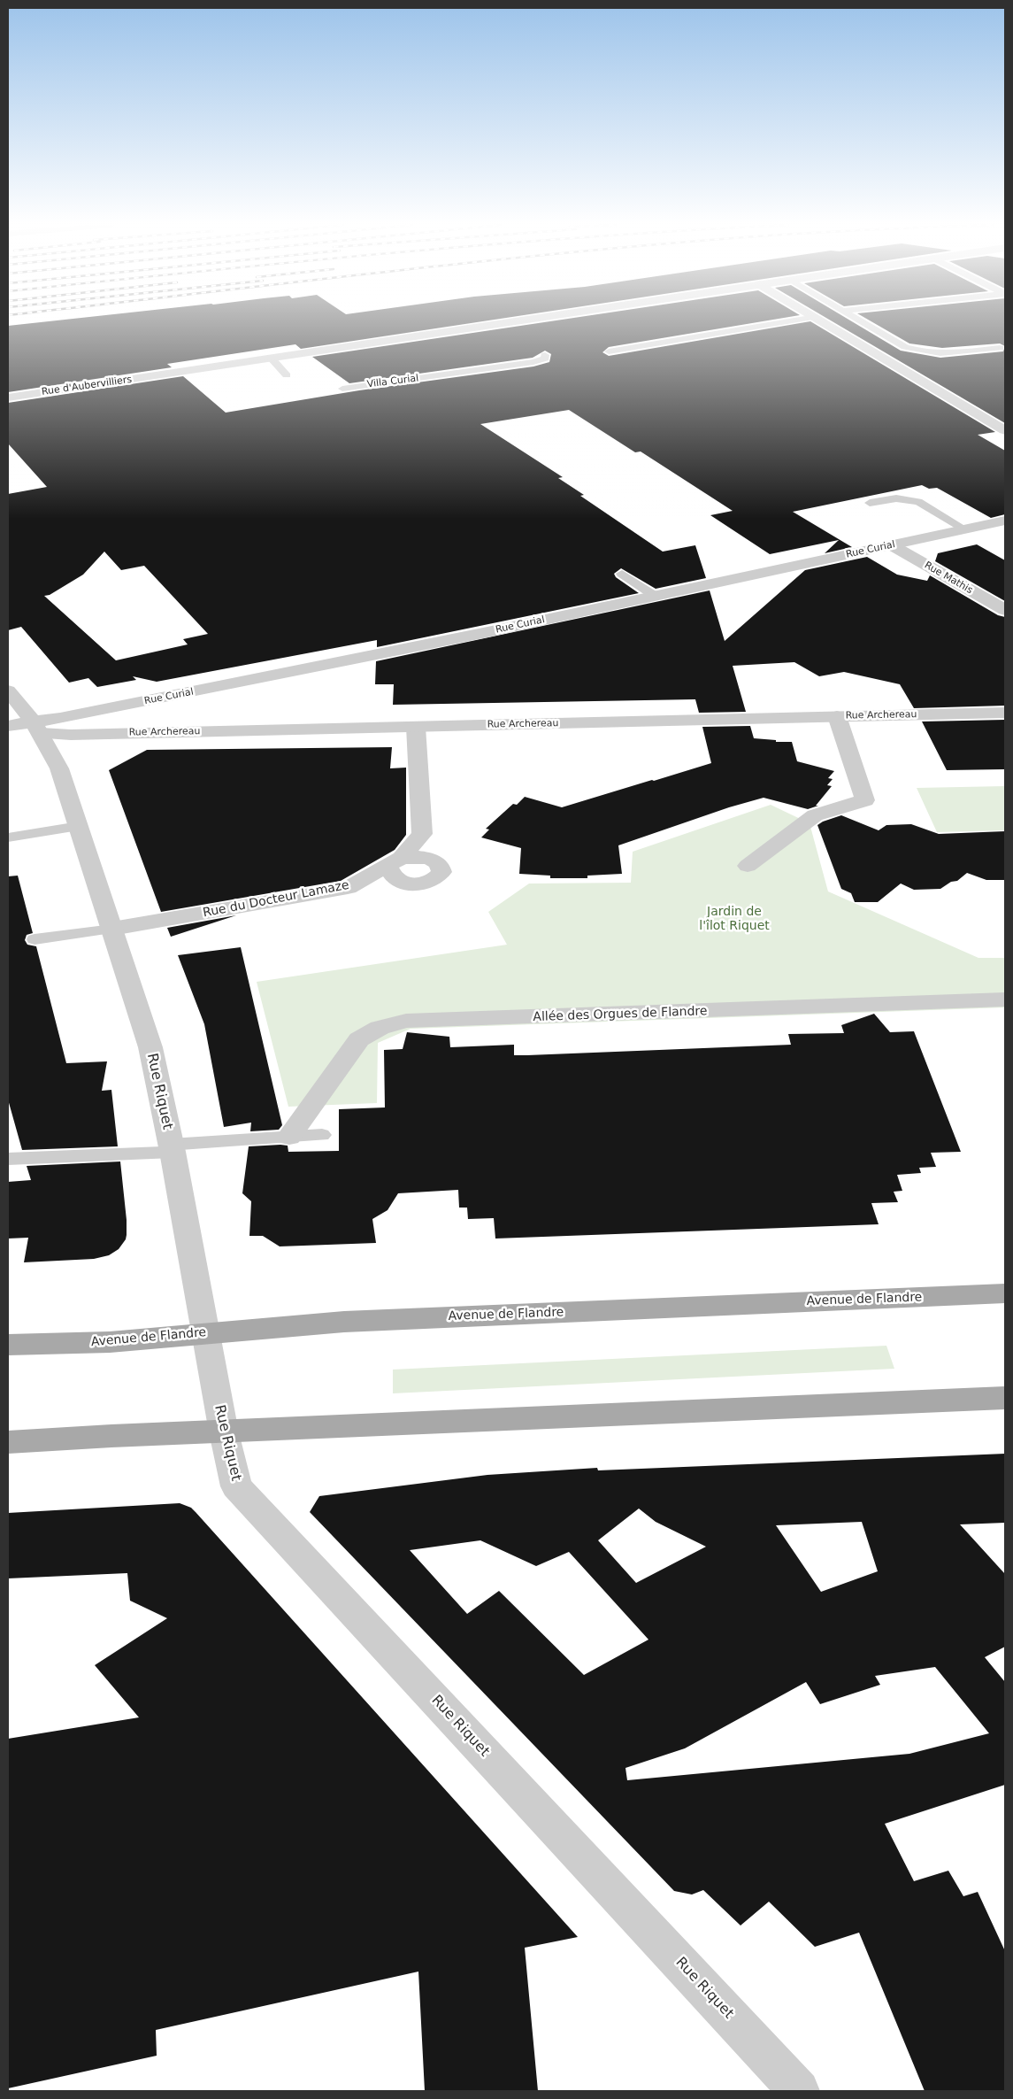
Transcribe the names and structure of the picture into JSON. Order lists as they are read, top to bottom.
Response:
{
  "streets": {
    "main road": ["Avenue de Flandre"],
    "street": [
      "Rue d'Aubervilliers",
      "Rue Curial",
      "Rue Mathis",
      "Rue Archereau",
      "Rue du Docteur Lamaze",
      "Allée des Orgues de Flandre",
      "Rue Riquet"
    ],
    "lane": ["Villa Curial"]
  },
  "crossings": [
    ["Rue Curial", "Rue Mathis"],
    ["Rue Curial", "Rue Archereau"],
    ["Rue Curial", "Rue Riquet"],
    ["Rue Archereau", "Rue du Docteur Lamaze"],
    ["Rue Archereau", "Rue Riquet"],
    ["Rue du Docteur Lamaze", "Rue Riquet"],
    ["Rue Riquet", "Avenue de Flandre"]
  ],
  "parks": ["Jardin de l'îlot Riquet"]
}
